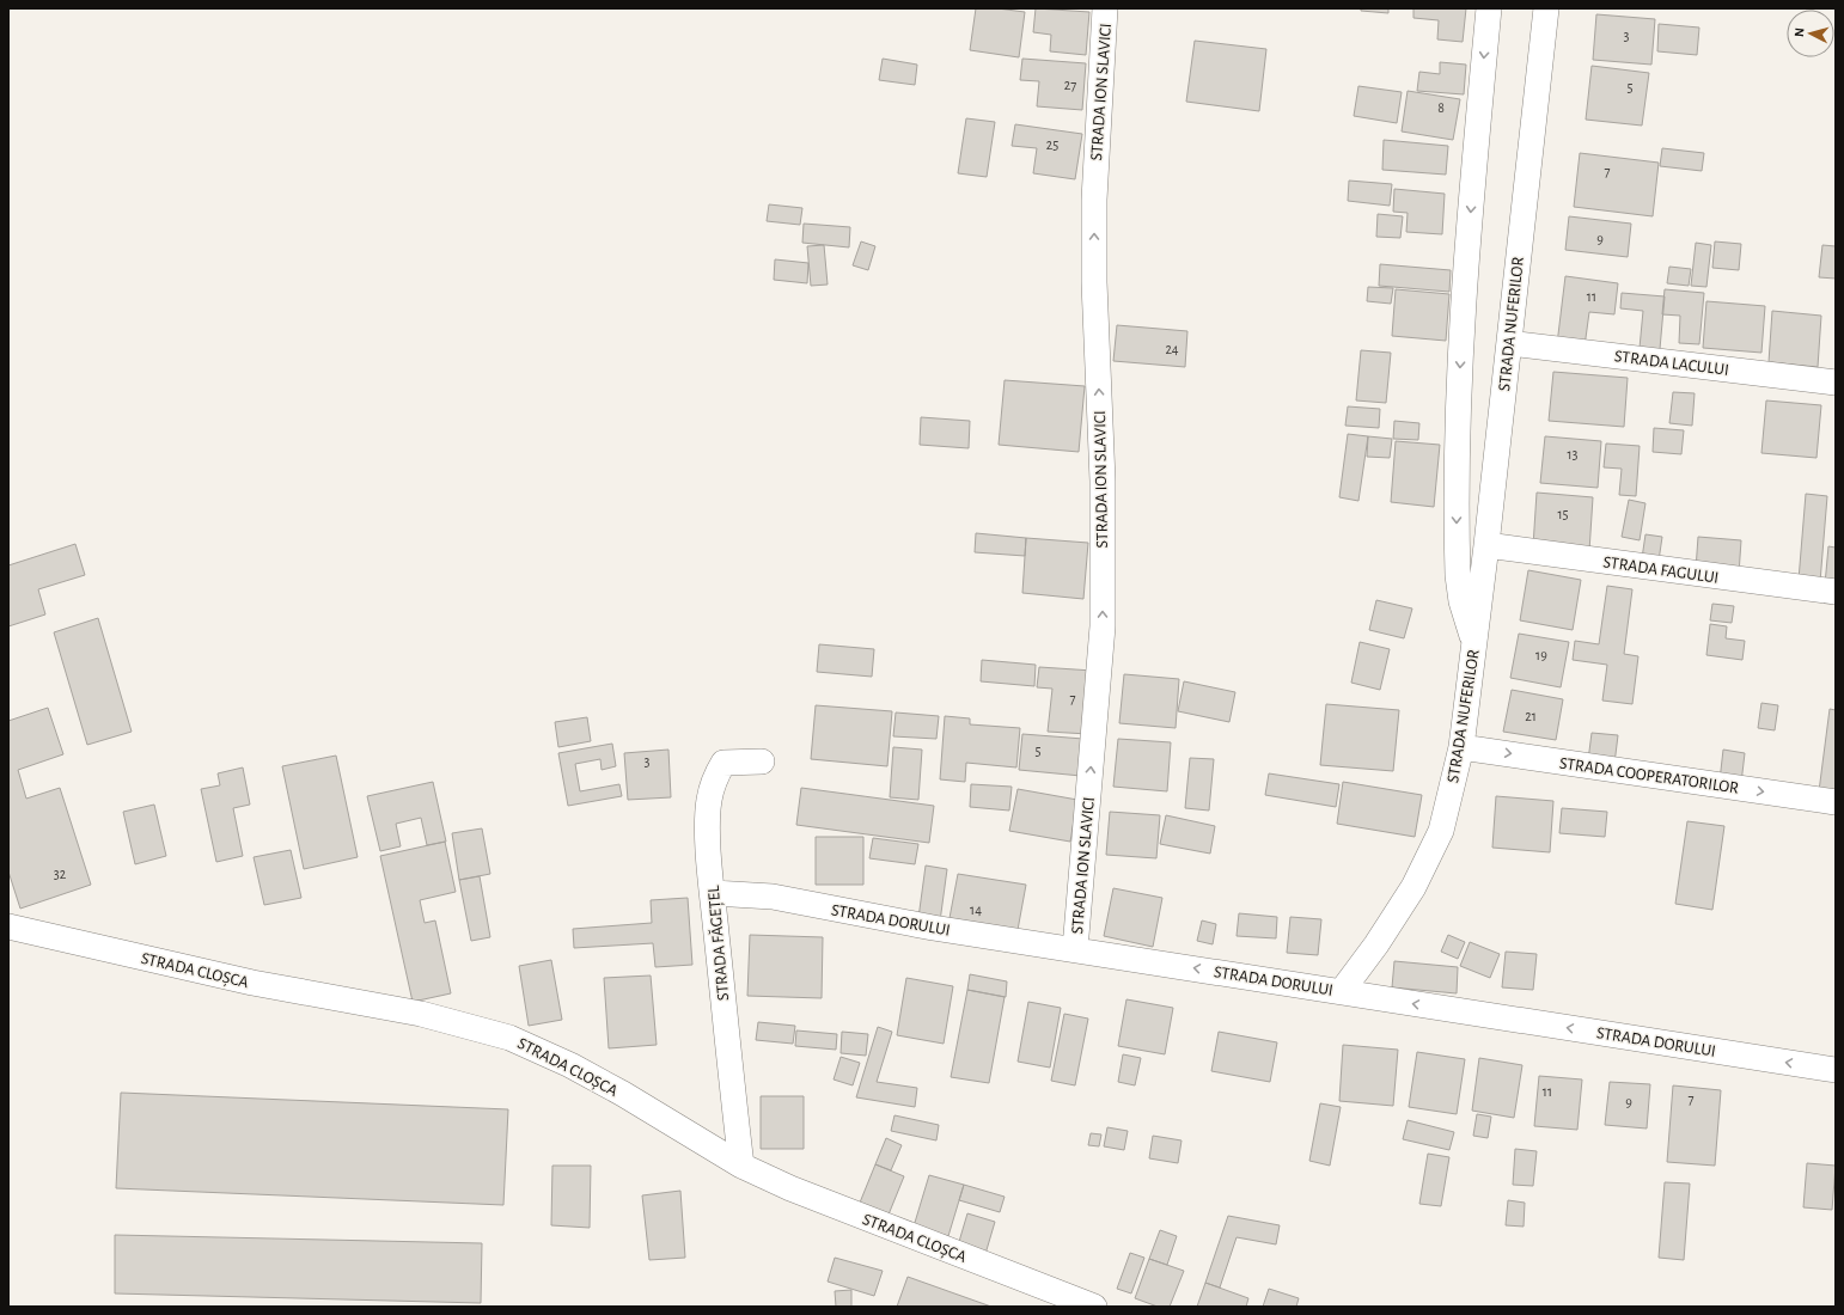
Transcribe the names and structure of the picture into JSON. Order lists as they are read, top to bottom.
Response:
{
  "streets": {
    "street": [
      "STRADA ION SLAVICI",
      "STRADA NUFERILOR",
      "STRADA LACULUI",
      "STRADA FAGULUI",
      "STRADA COOPERATORILOR",
      "STRADA DORULUI",
      "STRADA FĂGEȚEL",
      "STRADA CLOȘCA"
    ]
  },
  "crossings": [
    ["STRADA ION SLAVICI", "STRADA DORULUI"],
    ["STRADA NUFERILOR", "STRADA LACULUI"],
    ["STRADA NUFERILOR", "STRADA FAGULUI"],
    ["STRADA NUFERILOR", "STRADA COOPERATORILOR"],
    ["STRADA NUFERILOR", "STRADA DORULUI"],
    ["STRADA DORULUI", "STRADA FĂGEȚEL"],
    ["STRADA FĂGEȚEL", "STRADA CLOȘCA"]
  ],
  "one_way": ["STRADA ION SLAVICI", "STRADA COOPERATORILOR", "STRADA DORULUI"],
  "house_numbers": [
    "3",
    "27",
    "5",
    "8",
    "25",
    "7",
    "9",
    "11",
    "24",
    "13",
    "15",
    "19",
    "7",
    "21",
    "5",
    "3",
    "32",
    "14",
    "11",
    "7",
    "9"
  ],
  "north": "left"
}
